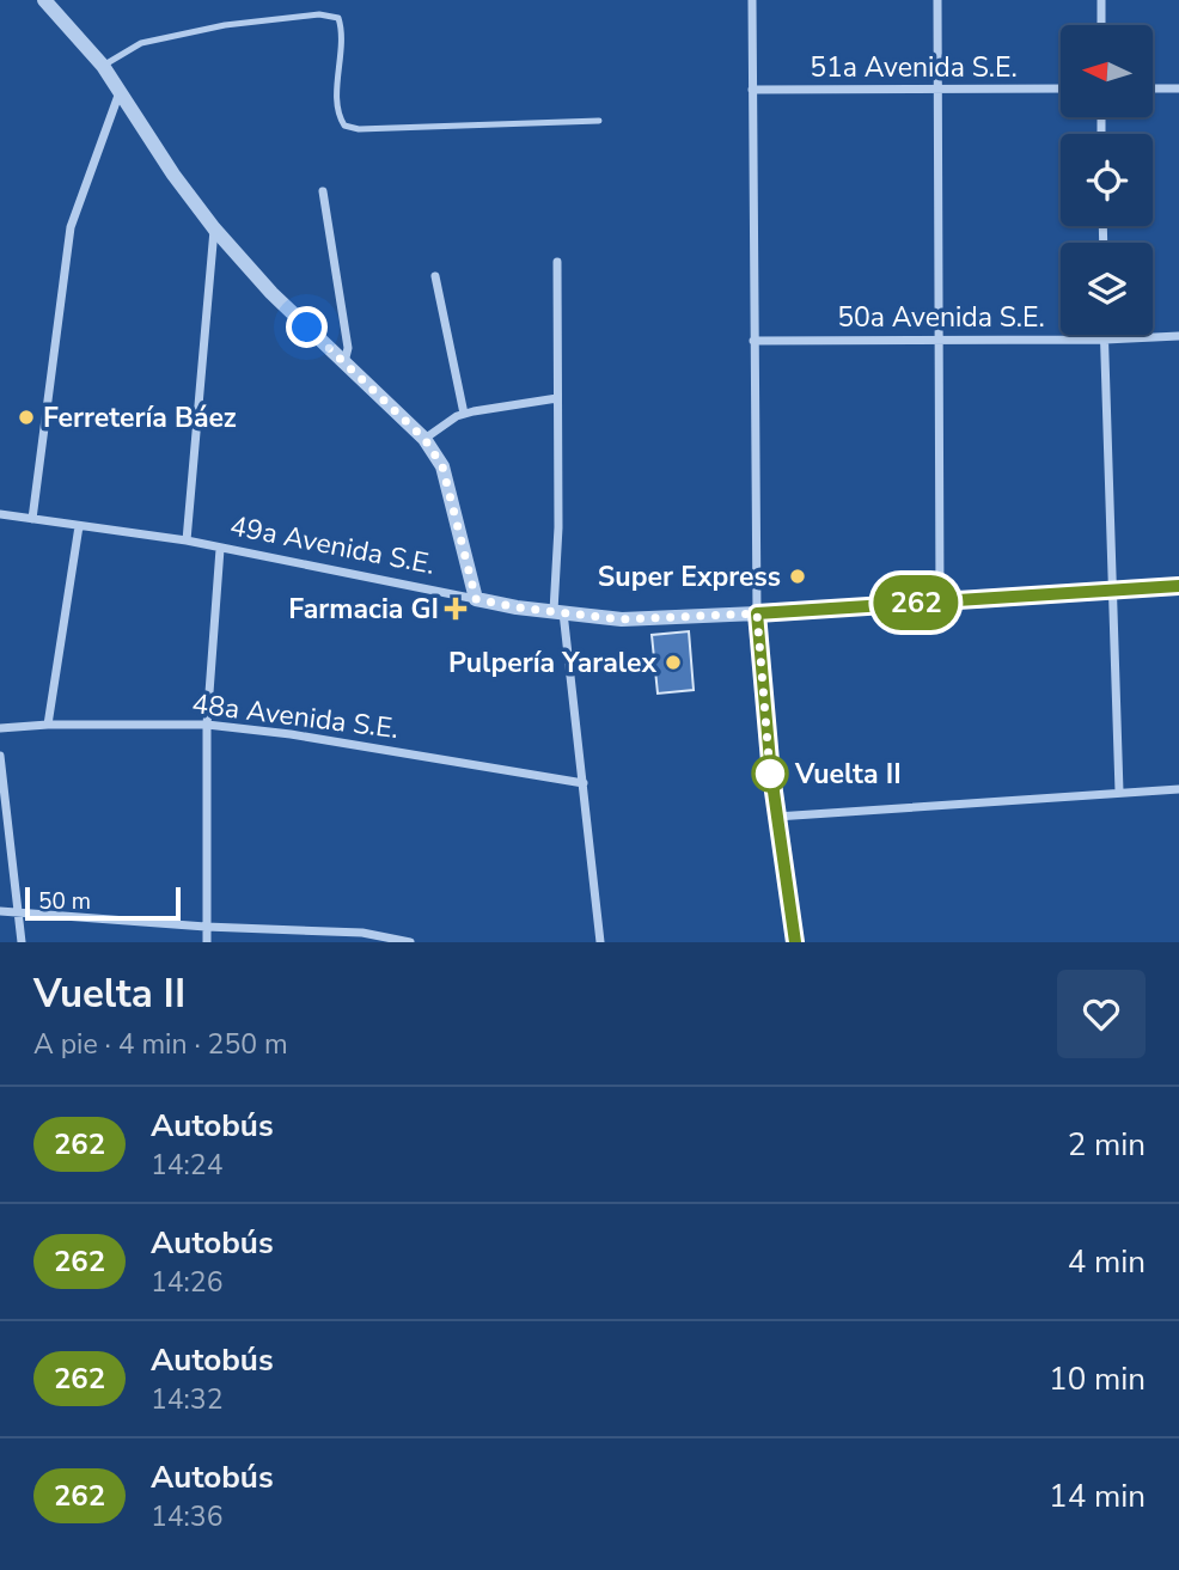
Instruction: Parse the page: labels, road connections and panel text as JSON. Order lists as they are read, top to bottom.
{
  "streets": {
    "street": [
      "51a Avenida S.E.",
      "50a Avenida S.E.",
      "49a Avenida S.E.",
      "48a Avenida S.E."
    ]
  },
  "places": {
    "other": [
      "Ferretería Báez",
      "Super Express",
      "Pulpería Yaralex",
      "Vuelta II"
    ],
    "health": ["Farmacia GI"]
  },
  "lines": ["bus line 262"],
  "scale_bar": "50 m",
  "north": "left",
  "page": {
    "on_map": "262",
    "scale": "50 m",
    "heading": ["Vuelta II", "A pie · 4 min · 250 m"],
    "list": [
      {
        "mark": "262",
        "name": "Autobús",
        "note": "14:24",
        "value": "2 min"
      },
      {
        "mark": "262",
        "name": "Autobús",
        "note": "14:26",
        "value": "4 min"
      },
      {
        "mark": "262",
        "name": "Autobús",
        "note": "14:32",
        "value": "10 min"
      },
      {
        "mark": "262",
        "name": "Autobús",
        "note": "14:36",
        "value": "14 min"
      }
    ]
  }
}
